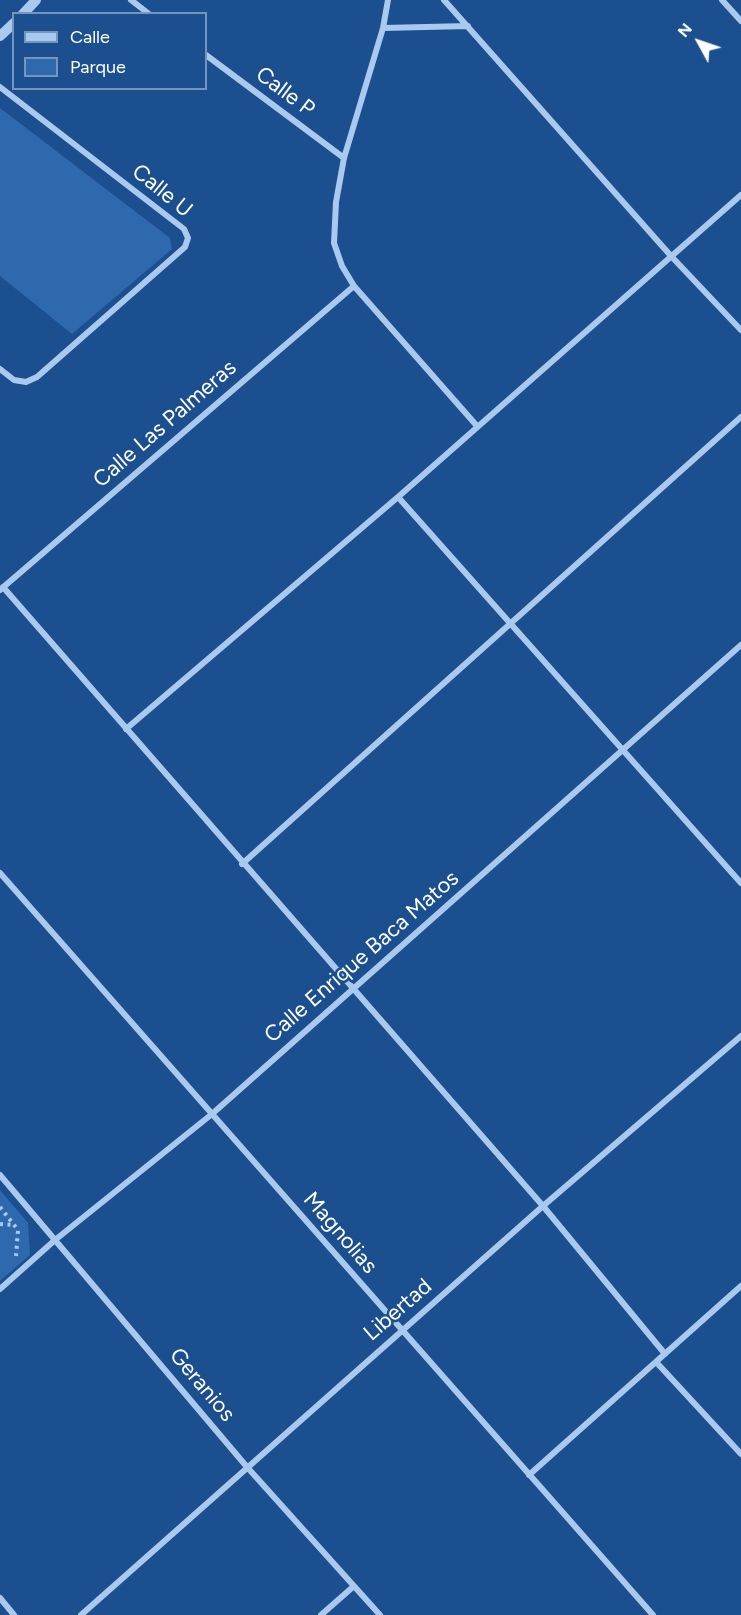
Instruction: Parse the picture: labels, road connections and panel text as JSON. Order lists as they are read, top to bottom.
{
  "streets": {
    "street": [
      "Calle P",
      "Calle U",
      "Calle Las Palmeras",
      "Calle Enrique Baca Matos",
      "Magnolias",
      "Libertad",
      "Geranios"
    ]
  },
  "crossings": [
    ["Calle Enrique Baca Matos", "Magnolias"],
    ["Calle Enrique Baca Matos", "Geranios"],
    ["Magnolias", "Libertad"],
    ["Libertad", "Geranios"]
  ],
  "legend": ["Calle", "Parque"],
  "north": "top left"
}
